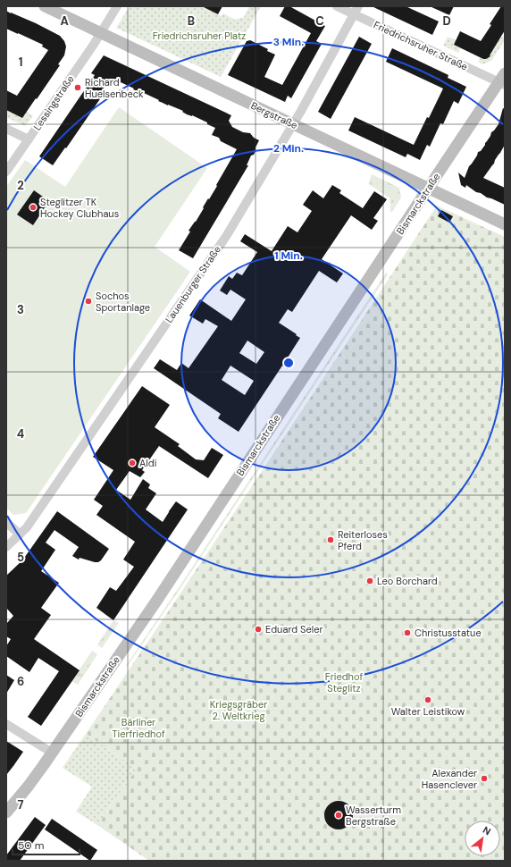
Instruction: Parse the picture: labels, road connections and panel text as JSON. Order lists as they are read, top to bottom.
{
  "streets": {
    "street": [
      "Friedrichsruher Straße",
      "Lessingstraße",
      "Bergstraße",
      "Bismarckstraße",
      "Lauenburger Straße"
    ]
  },
  "crossings": [
    ["Friedrichsruher Straße", "Bismarckstraße"],
    ["Friedrichsruher Straße", "Lauenburger Straße"],
    ["Lessingstraße", "Bergstraße"],
    ["Bergstraße", "Bismarckstraße"],
    ["Bergstraße", "Lauenburger Straße"]
  ],
  "parks": [
    "Friedrichsruher Platz",
    "Friedhof Steglitz",
    "Kriegsgräber 2. Weltkrieg",
    "Bärliner Tierfriedhof"
  ],
  "places": [
    "Richard Huelsenbeck",
    "Steglitzer TK Hockey Clubhaus",
    "Sochos Sportanlage",
    "Aldi",
    "Reiterloses Pferd",
    "Leo Borchard",
    "Eduard Seler",
    "Christusstatue",
    "Walter Leistikow",
    "Alexander Hasenclever",
    "Wasserturm Bergstraße"
  ],
  "scale_bar": "50 m",
  "north": "top right",
  "grid": {
    "columns": [
      "A",
      "B",
      "C",
      "D"
    ],
    "rows": [
      "1",
      "2",
      "3",
      "4",
      "5",
      "6",
      "7"
    ]
  },
  "rings": ["3 Min.", "2 Min.", "1 Min."]
}
